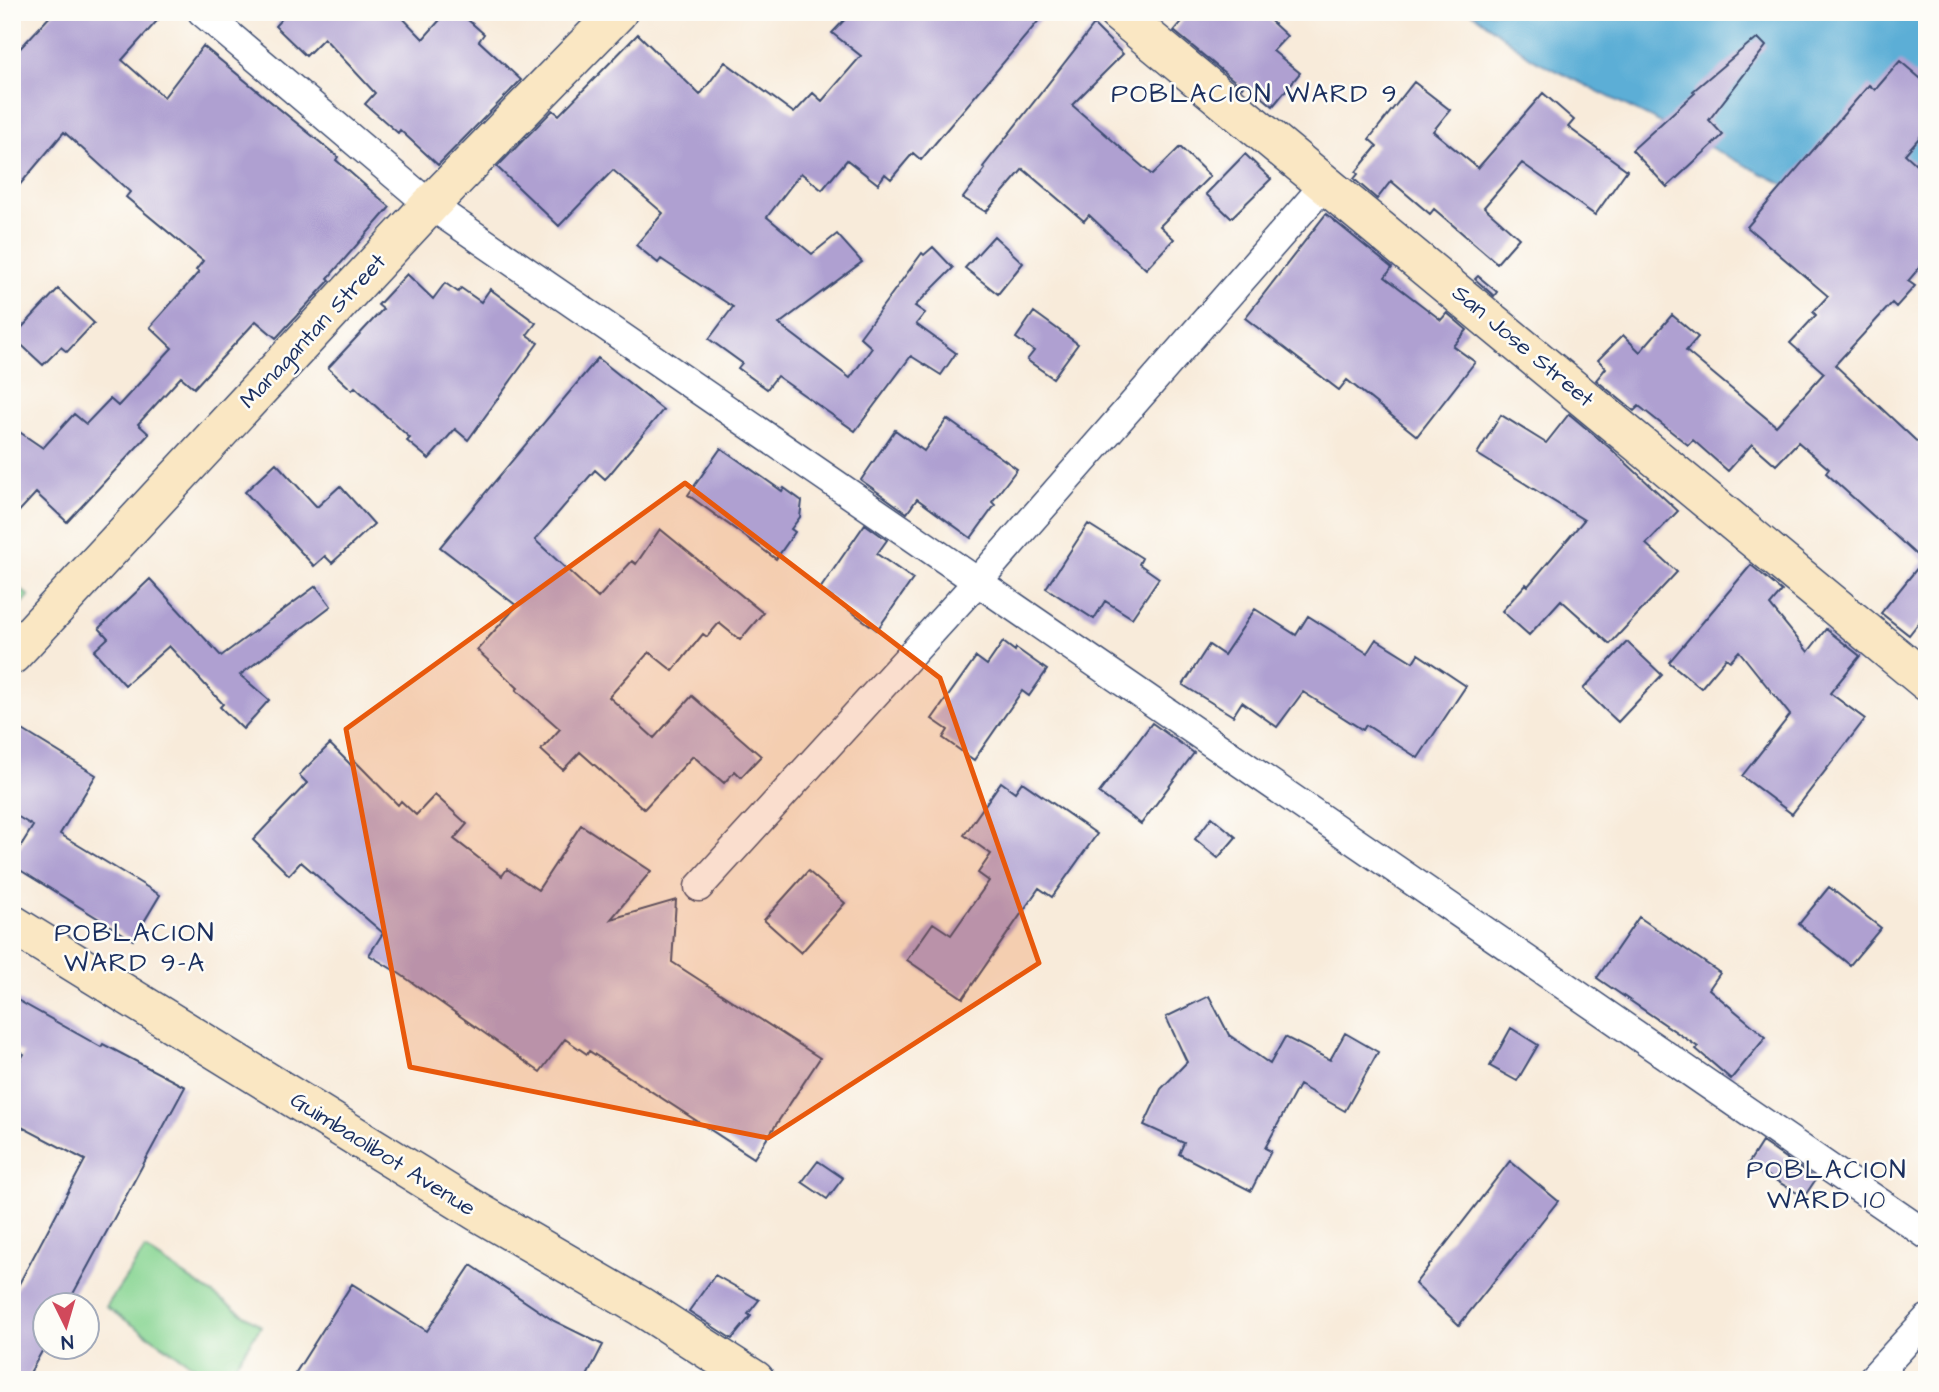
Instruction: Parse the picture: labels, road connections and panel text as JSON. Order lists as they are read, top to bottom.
{
  "streets": {
    "street": ["Managantan Street", "San Jose Street", "Guimbaolibot Avenue"]
  },
  "districts": ["POBLACION WARD 9", "POBLACION WARD 9-A", "POBLACION WARD 10"],
  "north": "bottom"
}
